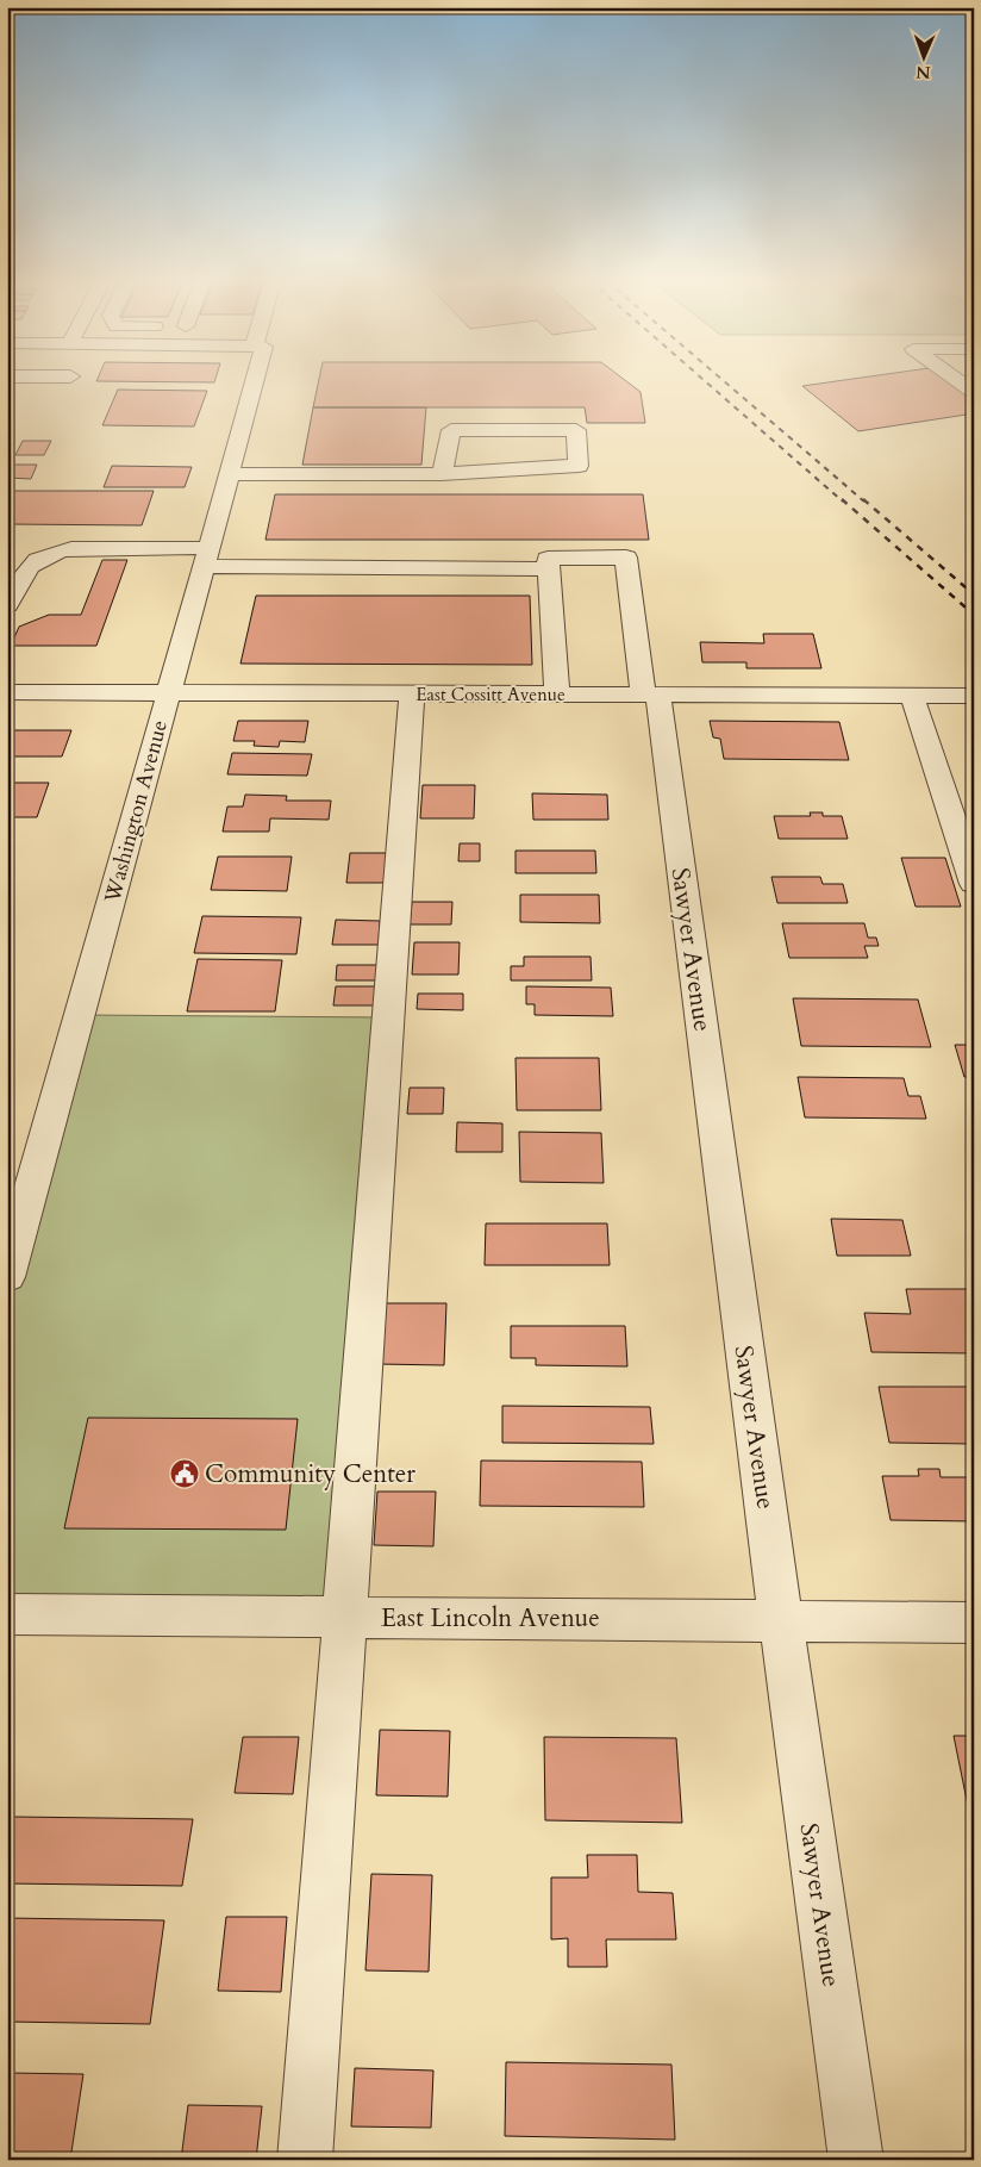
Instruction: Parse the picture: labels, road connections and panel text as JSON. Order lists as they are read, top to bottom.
{
  "streets": {
    "street": [
      "East Cossitt Avenue",
      "Washington Avenue",
      "Sawyer Avenue",
      "East Lincoln Avenue"
    ]
  },
  "crossings": [
    ["East Cossitt Avenue", "Washington Avenue"],
    ["East Cossitt Avenue", "Sawyer Avenue"],
    ["Sawyer Avenue", "East Lincoln Avenue"]
  ],
  "places": {
    "public building": ["Community Center"]
  },
  "north": "bottom"
}
